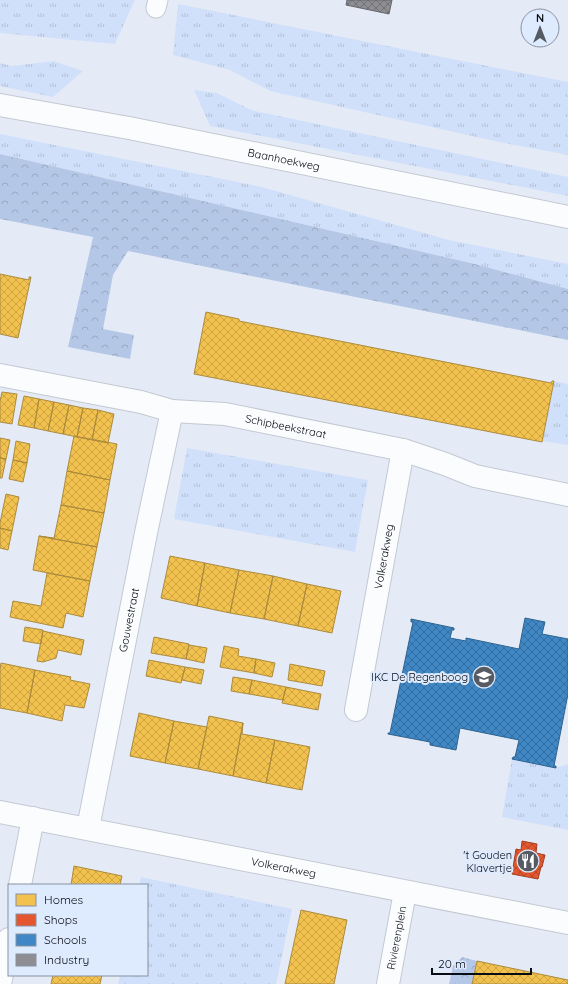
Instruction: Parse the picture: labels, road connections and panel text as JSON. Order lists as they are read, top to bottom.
{
  "streets": {
    "street": [
      "Baanhoekweg",
      "Schipbeekstraat",
      "Volkerakweg",
      "Gouwestraat",
      "Rivierenplein"
    ]
  },
  "crossings": [
    ["Schipbeekstraat", "Volkerakweg"],
    ["Schipbeekstraat", "Gouwestraat"],
    ["Volkerakweg", "Gouwestraat"],
    ["Volkerakweg", "Rivierenplein"]
  ],
  "places": {
    "school or university": ["IKC De Regenboog"],
    "restaurant": ["'t Gouden Klavertje"]
  },
  "legend": [
    "Homes",
    "Shops",
    "Schools",
    "Industry"
  ],
  "scale_bar": "20 m",
  "north": "top"
}
